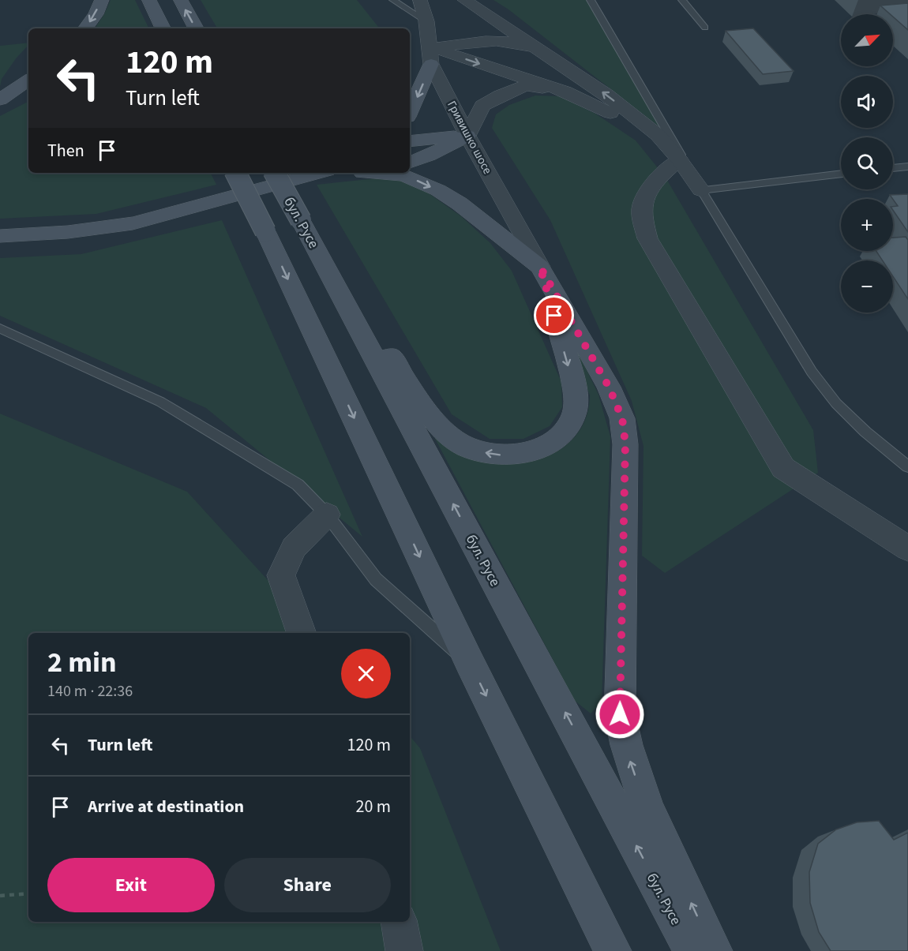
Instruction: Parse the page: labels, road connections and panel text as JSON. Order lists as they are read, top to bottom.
{
  "streets": {
    "main road": ["бул. Русе"],
    "street": ["Гривишко шосе"]
  },
  "north": "top right",
  "page": {
    "map_buttons": ["+", "−"],
    "turn": ["120 m", "Turn left"],
    "then": "Then",
    "heading": ["2 min", "140 m · 22:36"],
    "list": [
      {
        "name": "Turn left",
        "value": "120 m"
      },
      {
        "name": "Arrive at destination",
        "value": "20 m"
      }
    ],
    "buttons": ["Exit", "Share"]
  }
}
